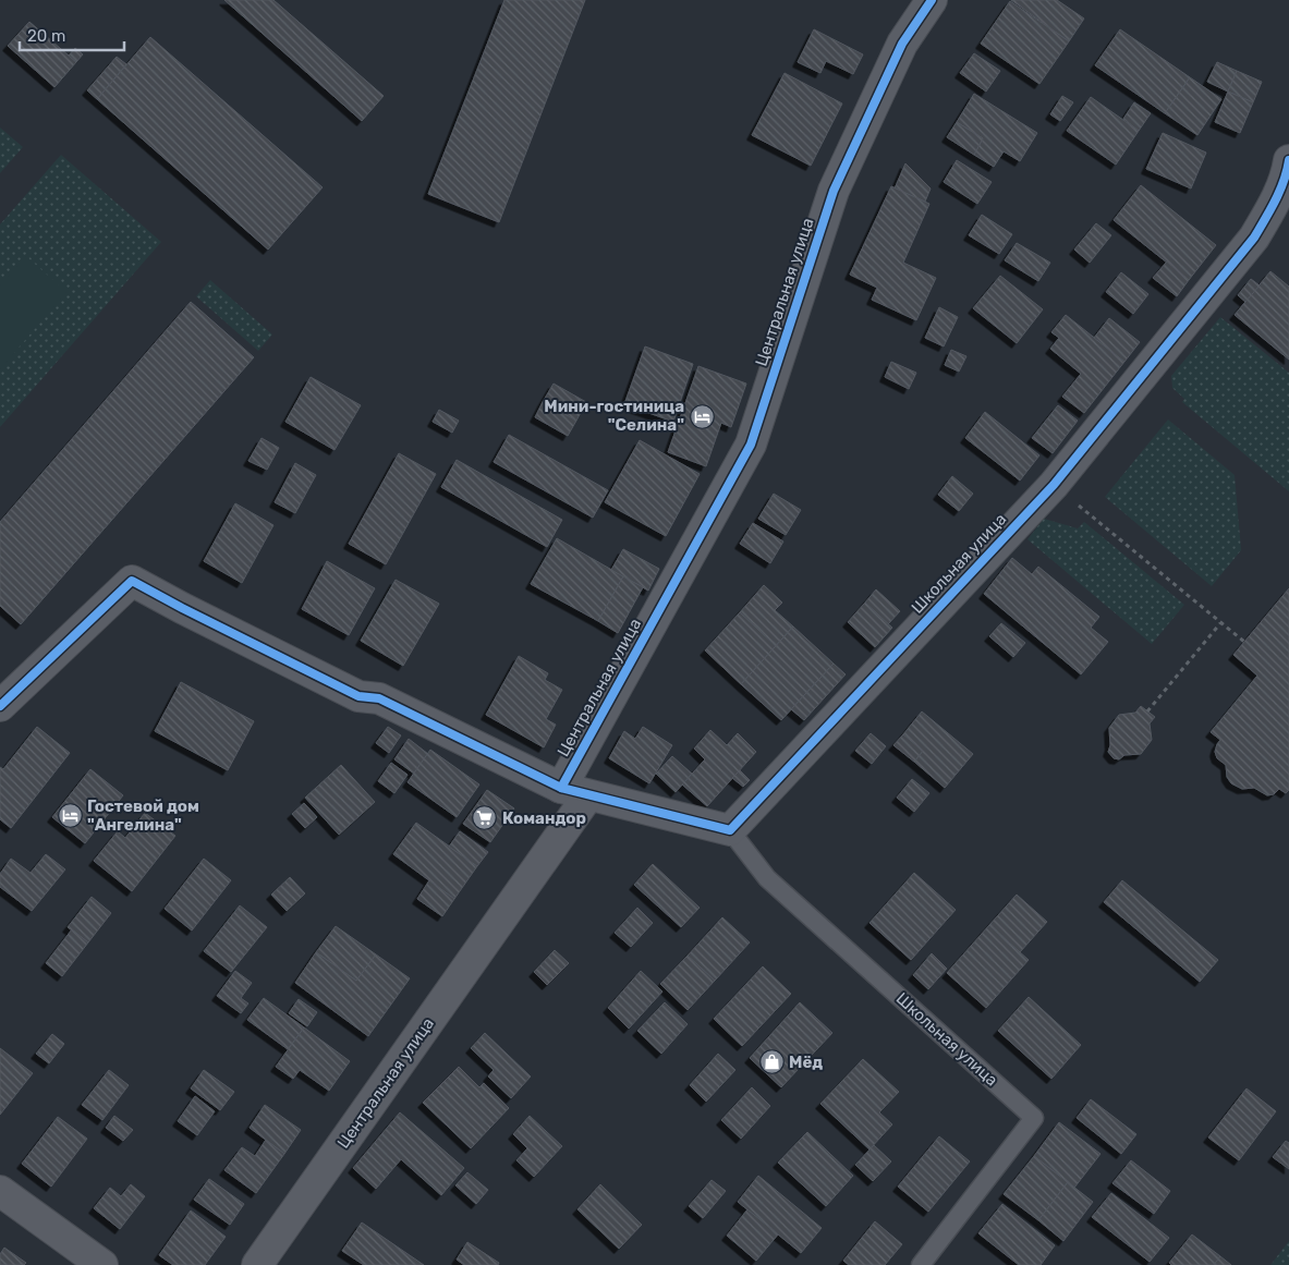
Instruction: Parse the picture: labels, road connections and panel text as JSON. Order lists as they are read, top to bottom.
{
  "streets": {
    "street": ["Центральная улица", "Школьная улица"]
  },
  "places": {
    "hotel": ["Мини-гостиница \"Селина\"", "Гостевой дом \"Ангелина\""],
    "supermarket": ["Командор"],
    "shop": ["Мёд"]
  },
  "scale_bar": "20 m"
}
